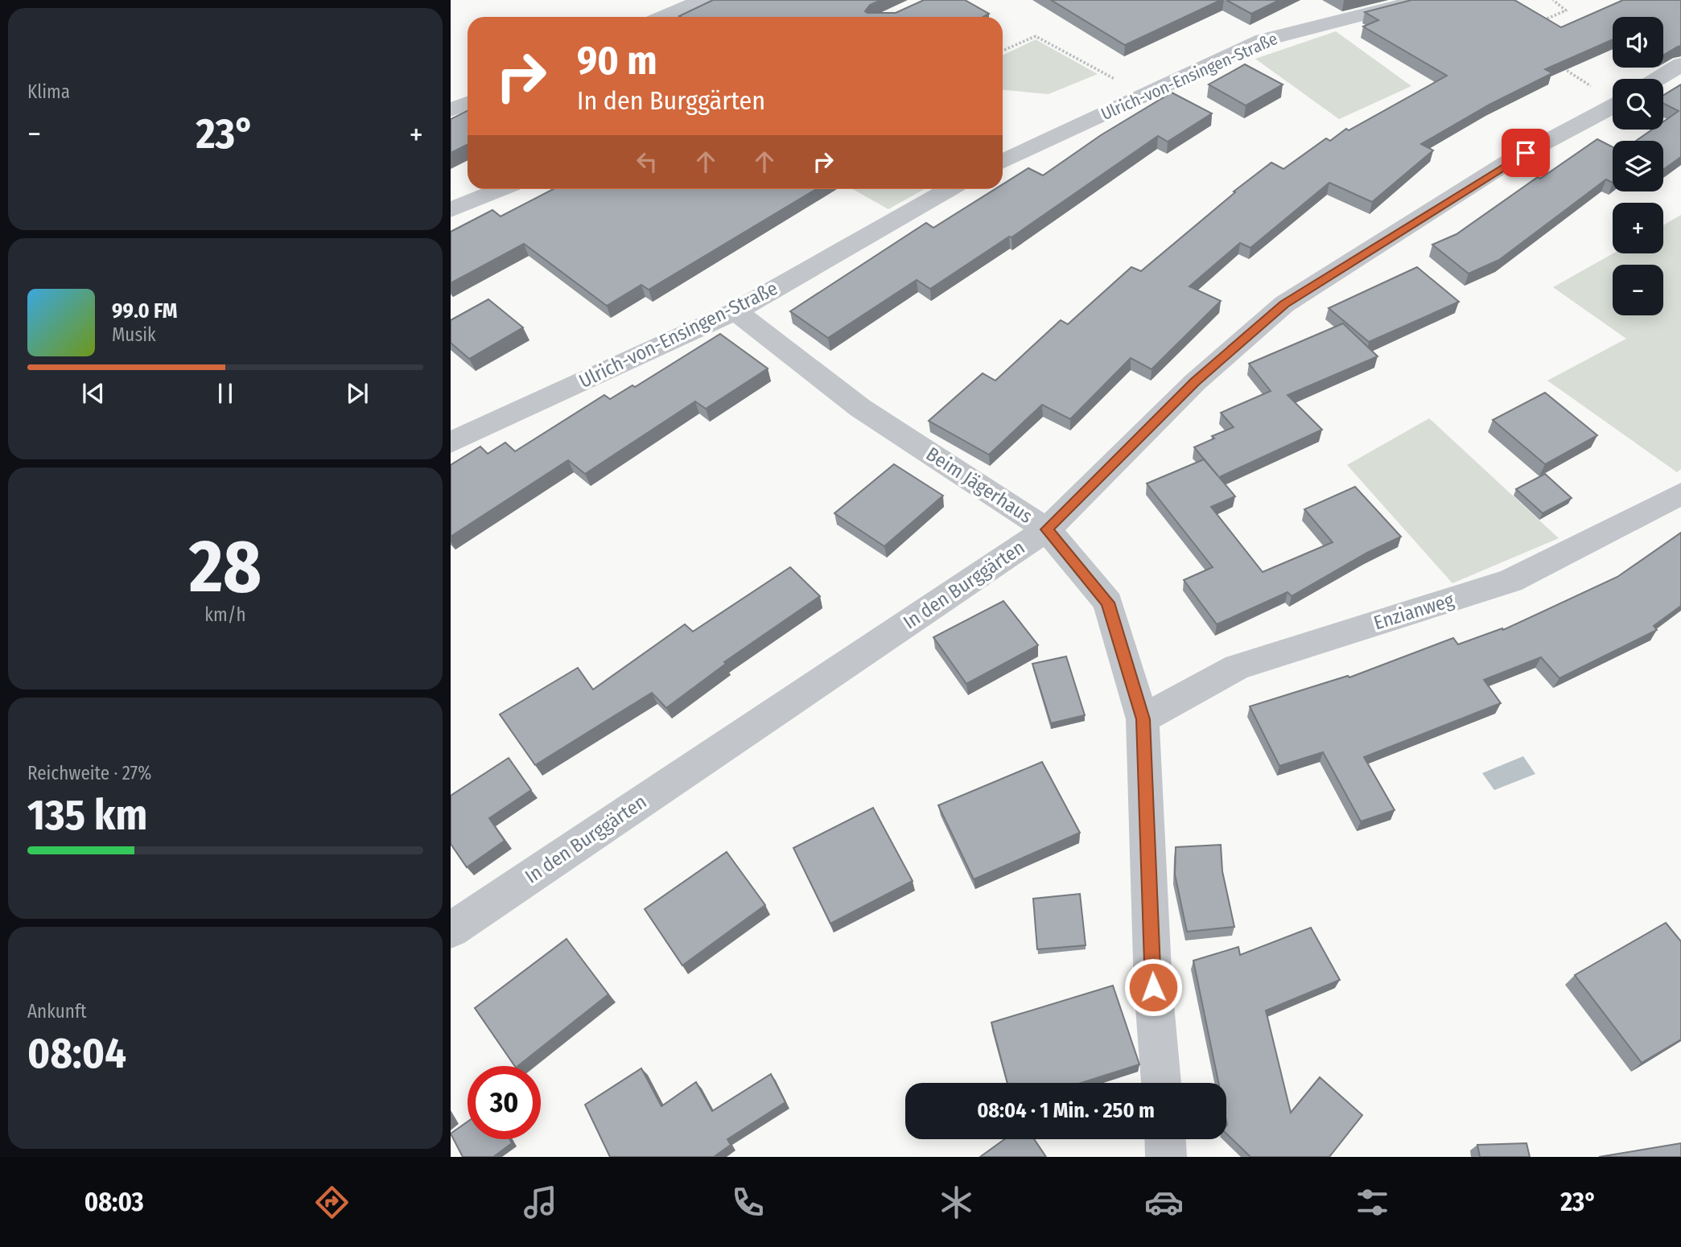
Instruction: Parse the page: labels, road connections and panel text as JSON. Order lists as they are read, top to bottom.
{
  "streets": {
    "street": [
      "Ulrich-von-Ensingen-Straße",
      "Beim Jägerhaus",
      "In den Burggärten",
      "Enzianweg"
    ]
  },
  "crossings": [
    ["Ulrich-von-Ensingen-Straße", "Beim Jägerhaus"],
    ["Beim Jägerhaus", "In den Burggärten"],
    ["Beim Jägerhaus", "Enzianweg"]
  ],
  "page": {
    "tile": [
      "Klima",
      ["28", "km/h"],
      ["Reichweite · 27%", "135 km"],
      ["Ankunft", "08:04"]
    ],
    "map_buttons": ["+", "−"],
    "turn": ["90 m", "In den Burggärten"],
    "heat": ["−", "23°", "+"],
    "song": ["99.0 FM", "Musik"],
    "limit": "30",
    "trip": "08:04 · 1 Min. · 250 m",
    "tabs": ["08:03", "23°"]
  }
}
